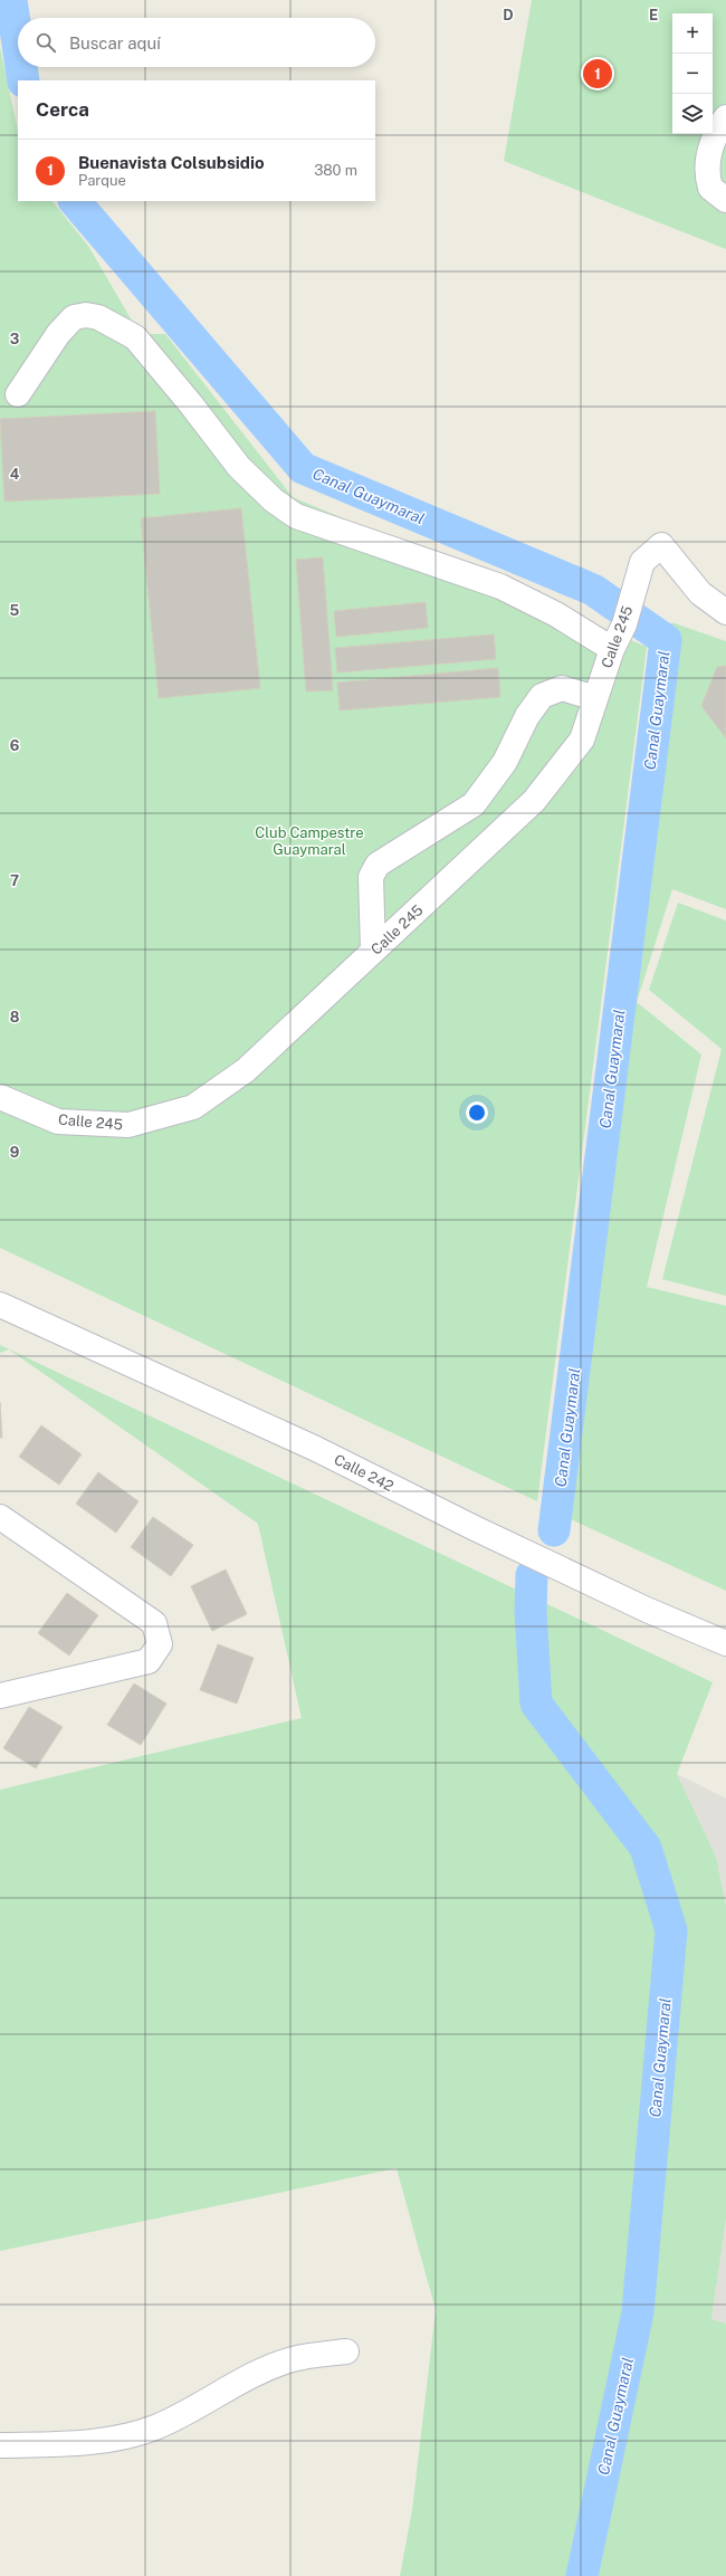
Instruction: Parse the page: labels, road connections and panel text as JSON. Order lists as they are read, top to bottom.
{
  "streets": {
    "street": ["Calle 245", "Calle 242"]
  },
  "water": ["Canal Guaymaral"],
  "parks": ["Club Campestre Guaymaral"],
  "page": {
    "map_buttons": ["+", "−"],
    "search": "Buscar aquí",
    "pins": "1",
    "heading": "Cerca",
    "list": [
      {
        "mark": "1",
        "name": "Buenavista Colsubsidio",
        "note": "Parque",
        "value": "380 m"
      }
    ]
  },
  "grid": {
    "columns": ["D", "E"],
    "rows": [
      "3",
      "4",
      "5",
      "6",
      "7",
      "8",
      "9"
    ]
  }
}
